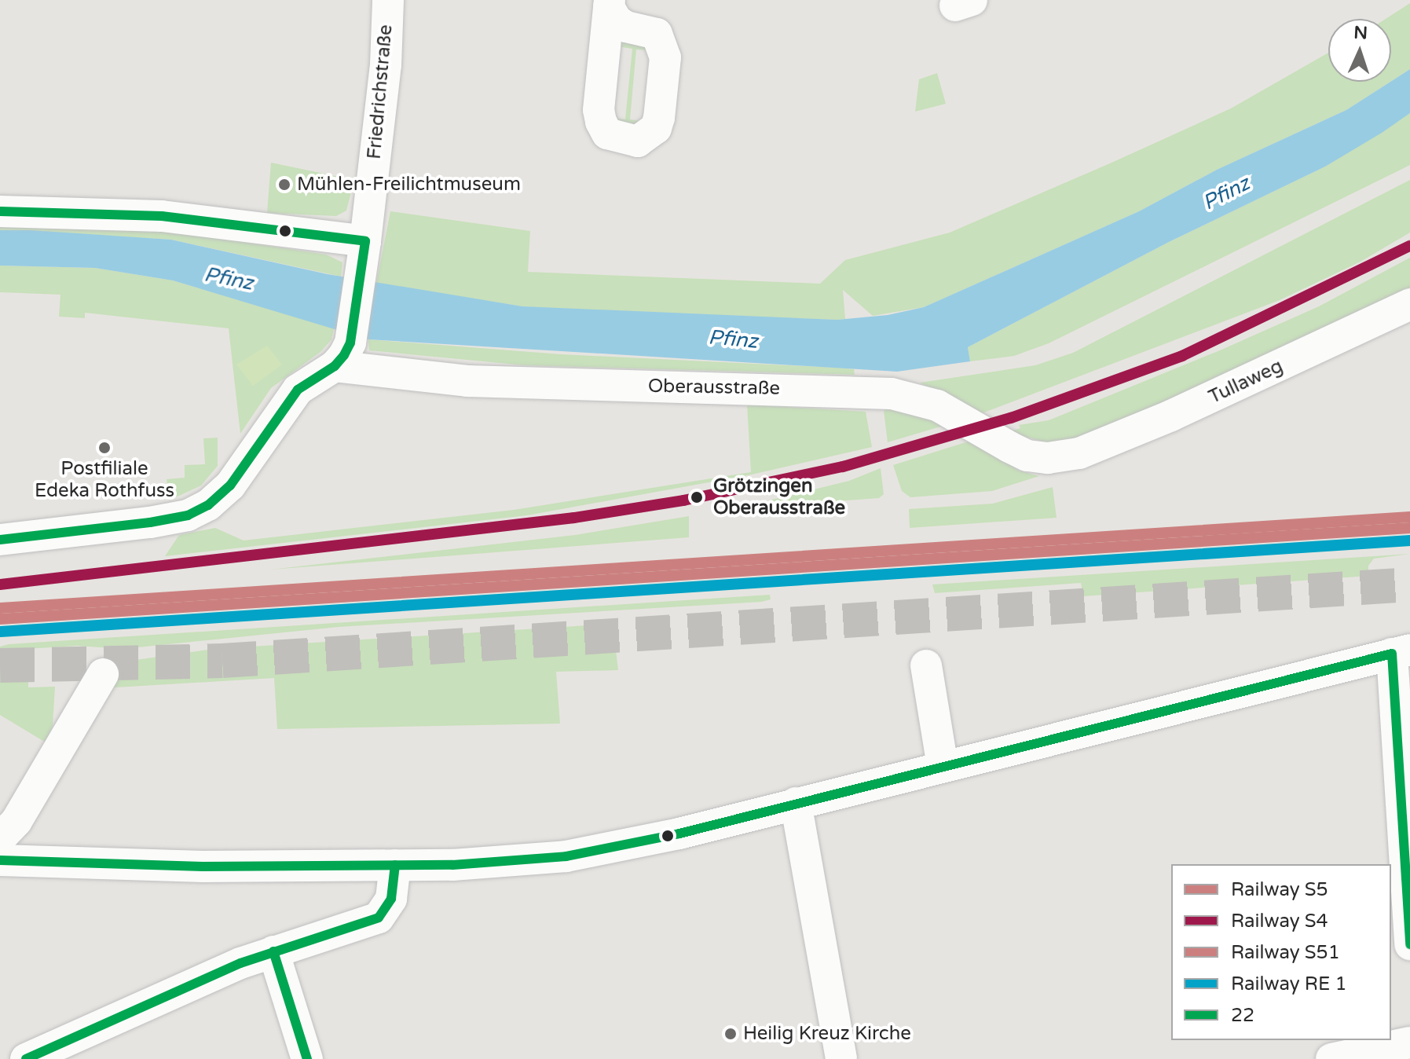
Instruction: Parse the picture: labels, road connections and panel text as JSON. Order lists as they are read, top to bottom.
{
  "streets": {
    "street": ["Friedrichstraße", "Tullaweg", "Oberausstraße"]
  },
  "crossings": [
    ["Friedrichstraße", "Oberausstraße"],
    ["Tullaweg", "Oberausstraße"]
  ],
  "water": ["Pfinz"],
  "places": [
    "Mühlen-Freilichtmuseum",
    "Postfiliale Edeka Rothfuss",
    "Grötzingen Oberausstraße",
    "Heilig Kreuz Kirche"
  ],
  "lines": [
    "transit line 22",
    "rail line S4",
    "rail line S51",
    "rail line S5"
  ],
  "legend": [
    "Railway S5",
    "Railway S4",
    "Railway S51",
    "Railway RE 1",
    "22"
  ],
  "north": "top"
}
